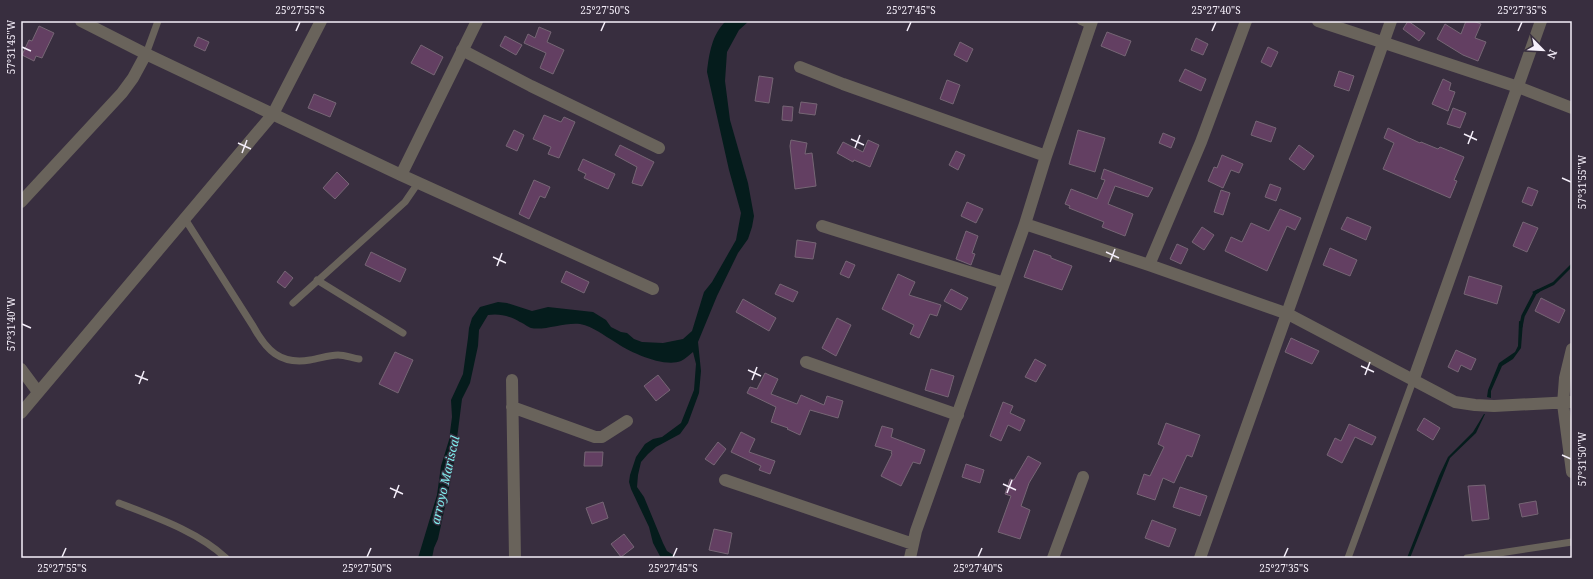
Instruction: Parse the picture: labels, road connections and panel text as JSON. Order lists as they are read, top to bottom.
{
  "water": ["arroyo Mariscal"],
  "north": "bottom right",
  "coordinates": [
    "25°27'55\"S",
    "25°27'50\"S",
    "25°27'45\"S",
    "25°27'40\"S",
    "25°27'35\"S",
    "57°31'45\"W",
    "57°31'55\"W",
    "57°31'40\"W",
    "57°31'50\"W"
  ]
}
